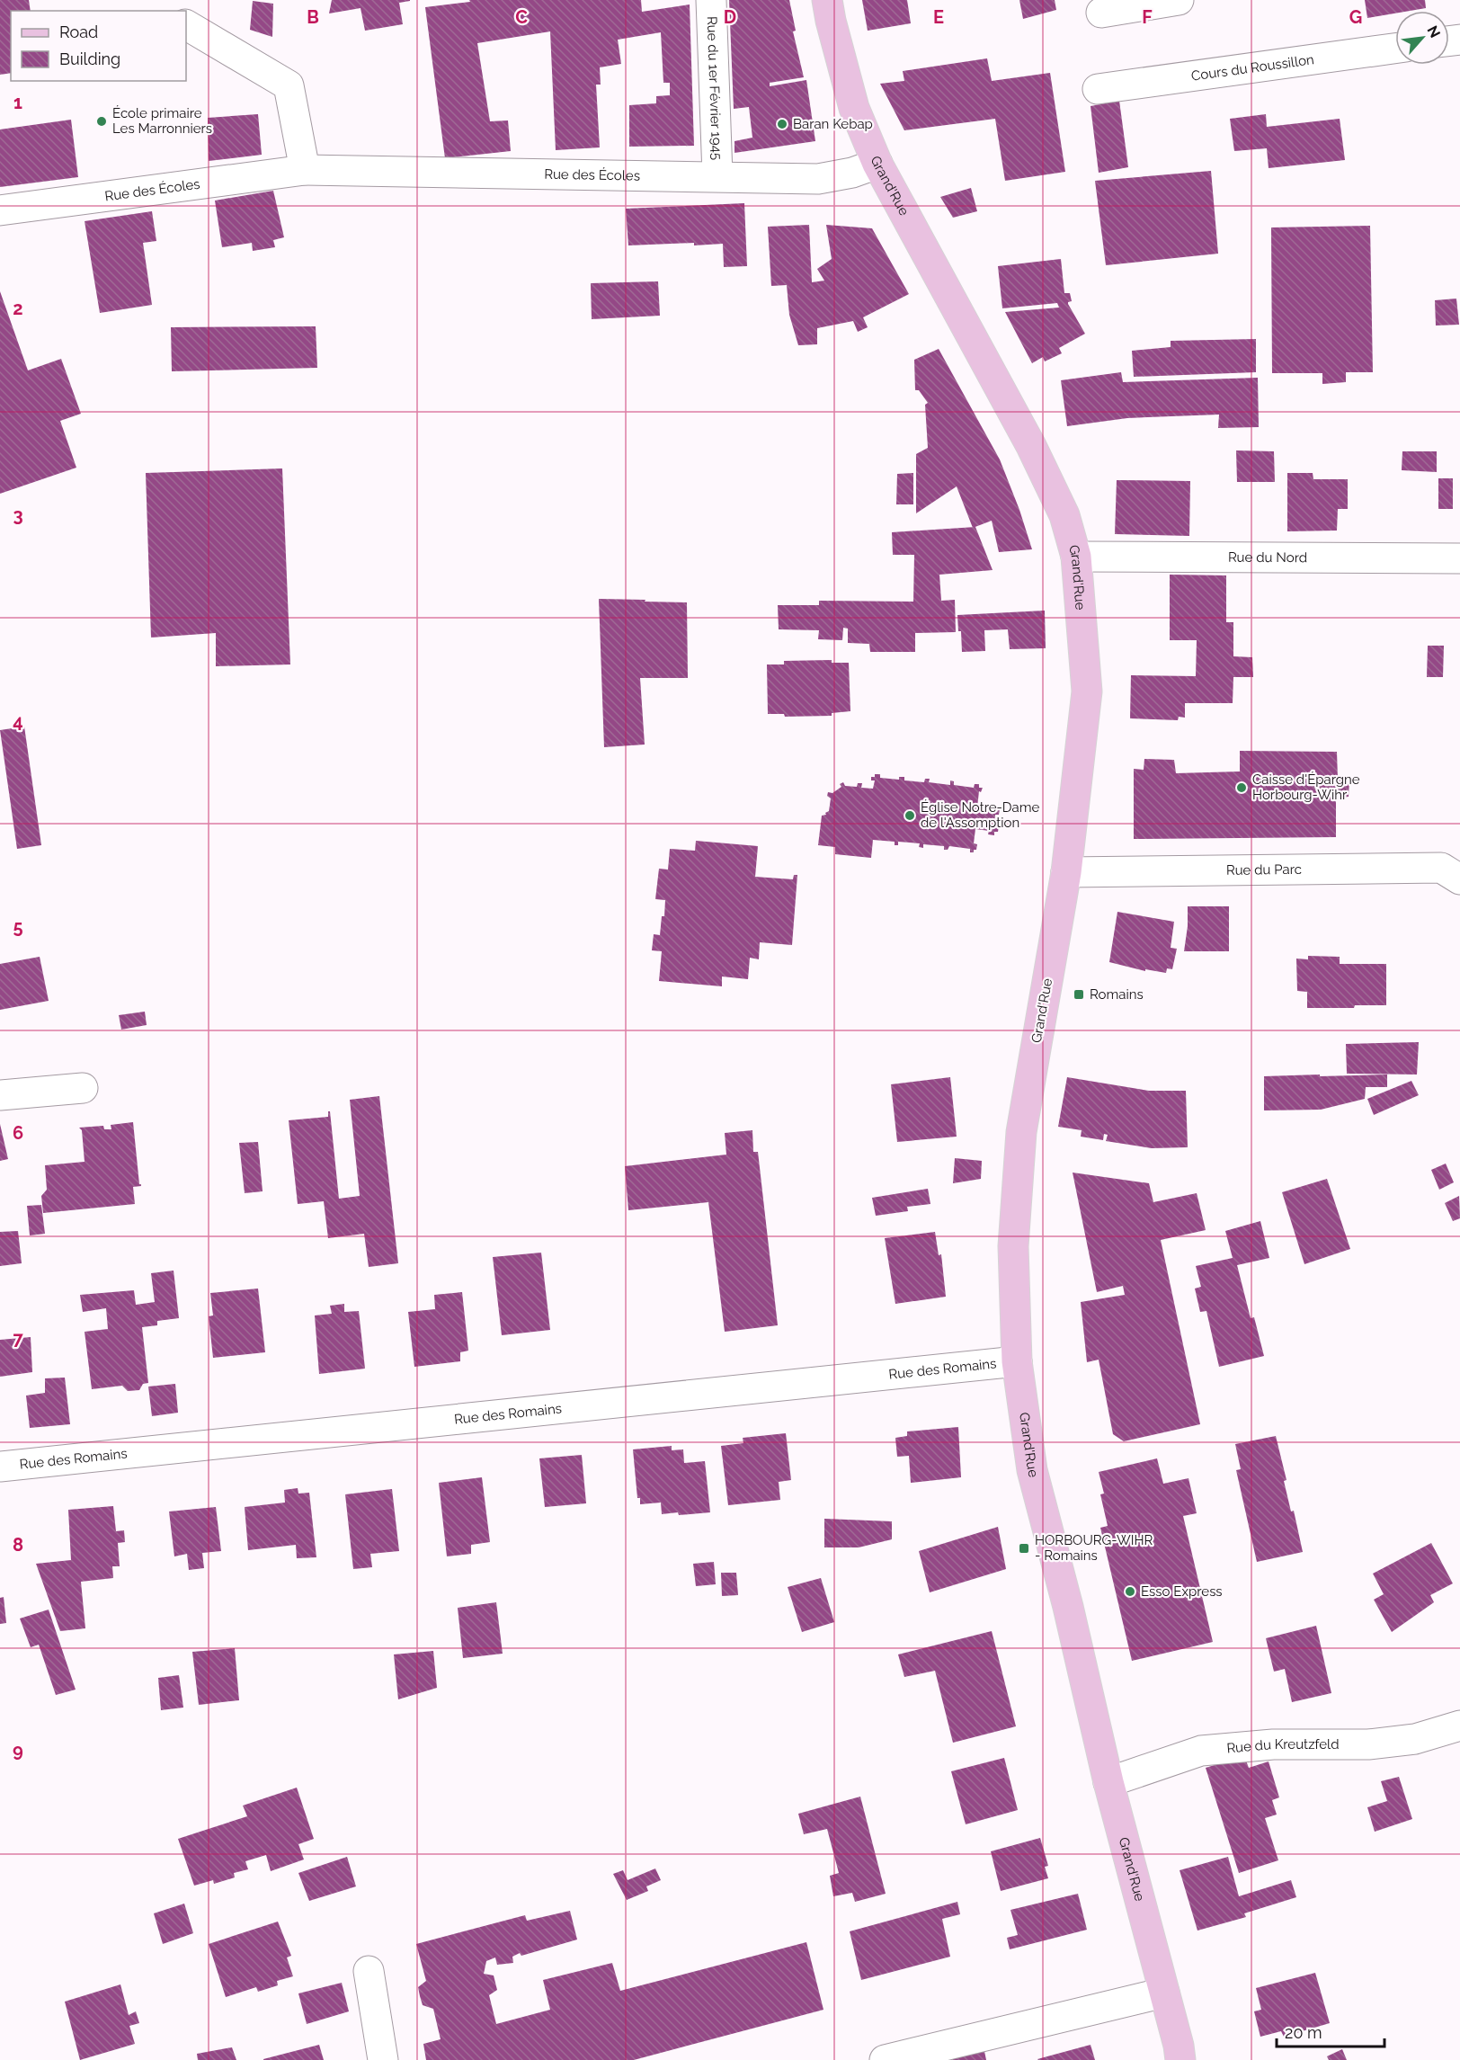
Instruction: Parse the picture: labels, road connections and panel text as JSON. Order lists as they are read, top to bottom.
{
  "streets": {
    "main road": ["Grand'Rue"],
    "street": [
      "Cours du Roussillon",
      "Rue du 1er Février 1945",
      "Rue des Écoles",
      "Rue du Nord",
      "Rue du Parc",
      "Rue des Romains",
      "Rue du Kreutzfeld"
    ]
  },
  "crossings": [
    ["Rue du 1er Février 1945", "Rue des Écoles"],
    ["Rue des Écoles", "Grand'Rue"],
    ["Grand'Rue", "Rue du Nord"],
    ["Grand'Rue", "Rue du Parc"],
    ["Grand'Rue", "Rue des Romains"],
    ["Grand'Rue", "Rue du Kreutzfeld"]
  ],
  "places": {
    "other": [
      "École primaire Les Marronniers",
      "Baran Kebap",
      "Caisse d'Épargne Horbourg-Wihr",
      "Église Notre-Dame de l'Assomption",
      "Esso Express"
    ],
    "transit": ["Romains", "HORBOURG-WIHR - Romains"]
  },
  "legend": ["Road", "Building"],
  "scale_bar": "20 m",
  "north": "top right",
  "grid": {
    "columns": [
      "B",
      "C",
      "D",
      "E",
      "F",
      "G"
    ],
    "rows": [
      "1",
      "2",
      "3",
      "4",
      "5",
      "6",
      "7",
      "8",
      "9"
    ]
  }
}
